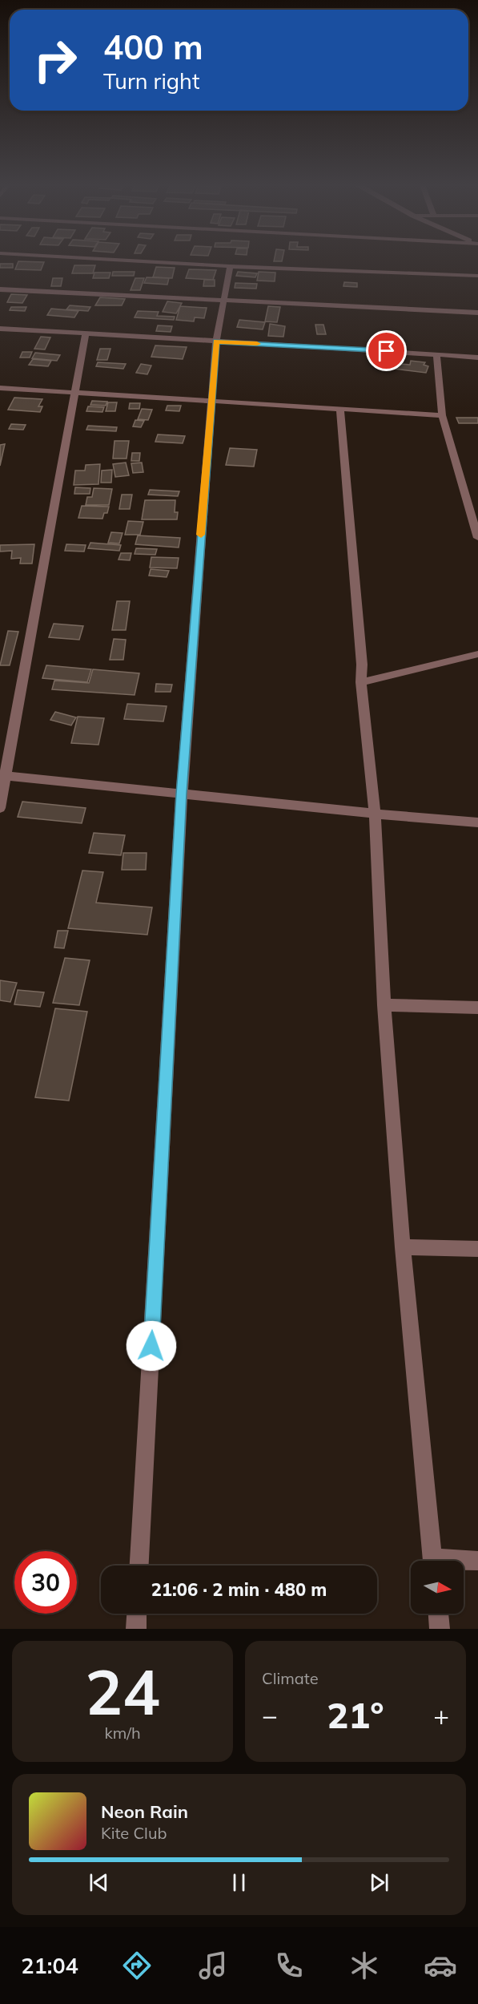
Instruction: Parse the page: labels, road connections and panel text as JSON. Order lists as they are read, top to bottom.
{
  "north": "right",
  "page": {
    "turn": ["400 m", "Turn right"],
    "limit": "30",
    "trip": "21:06 · 2 min · 480 m",
    "tile": [
      ["24", "km/h"],
      "Climate"
    ],
    "heat": ["−", "21°", "+"],
    "song": ["Neon Rain", "Kite Club"],
    "tabs": "21:04"
  }
}
